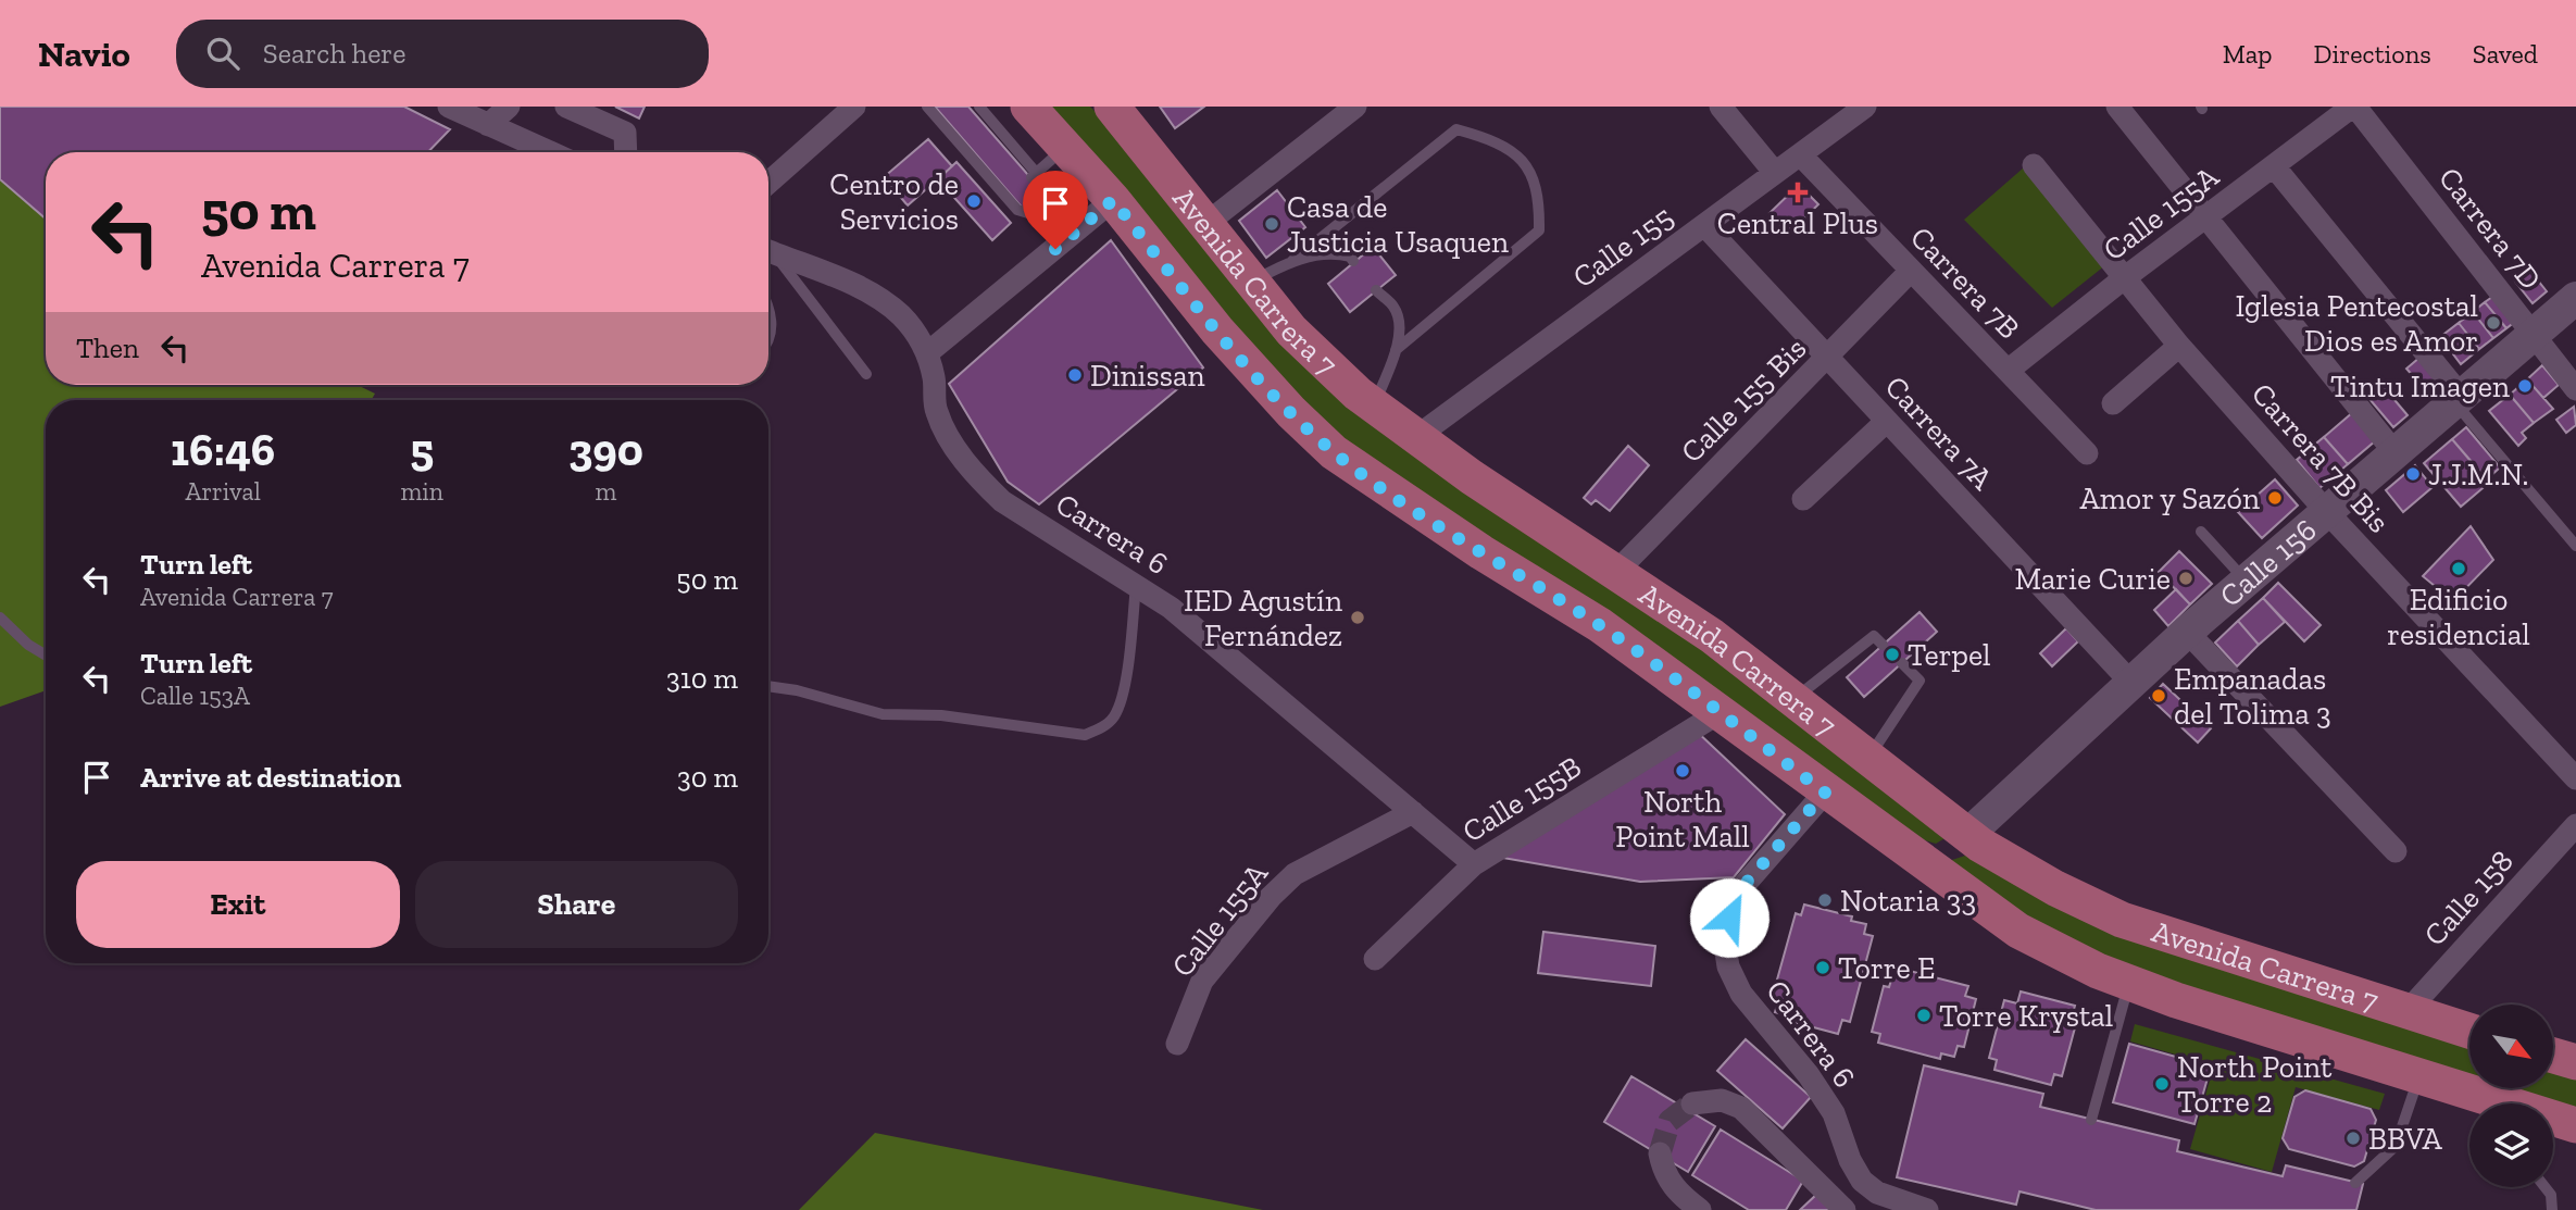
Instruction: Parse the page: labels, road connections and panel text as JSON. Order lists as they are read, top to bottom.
{
  "streets": {
    "main road": ["Avenida Carrera 7"],
    "street": [
      "Calle 155A",
      "Carrera 7D",
      "Calle 155",
      "Carrera 7B",
      "Calle 155 Bis",
      "Carrera 7A",
      "Carrera 7B Bis",
      "Carrera 6",
      "Calle 156",
      "Calle 155B",
      "Calle 158"
    ]
  },
  "crossings": [
    ["Calle 155A", "Carrera 7D"],
    ["Calle 155A", "Carrera 7B"],
    ["Calle 155A", "Carrera 7B Bis"],
    ["Calle 155A", "Carrera 6"],
    ["Carrera 7D", "Calle 156"],
    ["Calle 155", "Avenida Carrera 7"],
    ["Calle 155", "Carrera 7B"],
    ["Calle 155", "Carrera 7A"],
    ["Avenida Carrera 7", "Calle 155 Bis"],
    ["Avenida Carrera 7", "Carrera 6"],
    ["Avenida Carrera 7", "Calle 156"],
    ["Avenida Carrera 7", "Calle 155B"],
    ["Avenida Carrera 7", "Calle 158"],
    ["Carrera 7B", "Calle 155 Bis"],
    ["Calle 155 Bis", "Carrera 7A"],
    ["Carrera 7A", "Calle 156"],
    ["Carrera 7B Bis", "Calle 156"],
    ["Carrera 6", "Calle 155B"]
  ],
  "places": {
    "health": ["Central Plus"],
    "other": [
      "Centro de Servicios",
      "Casa de Justicia Usaquen",
      "Iglesia Pentecostal Dios es Amor",
      "Dinissan",
      "Tintu Imagen",
      "J.J.M.N.",
      "Amor y Sazón",
      "Edificio residencial",
      "Marie Curie",
      "IED Agustín Fernández",
      "Terpel",
      "Empanadas del Tolima 3",
      "North Point Mall",
      "Notaria 33",
      "Torre E",
      "Torre Krystal",
      "North Point Torre 2",
      "BBVA"
    ]
  },
  "north": "bottom right",
  "page": {
    "header": "Navio",
    "search": "Search here",
    "nav": ["Map", "Directions", "Saved"],
    "turn": ["50 m", "Avenida Carrera 7"],
    "then": "Then",
    "eta": [
      "16:46",
      "Arrival",
      "5",
      "min",
      "390",
      "m"
    ],
    "list": [
      {
        "name": "Turn left",
        "note": "Avenida Carrera 7",
        "value": "50 m"
      },
      {
        "name": "Turn left",
        "note": "Calle 153A",
        "value": "310 m"
      },
      {
        "name": "Arrive at destination",
        "value": "30 m"
      }
    ],
    "buttons": ["Exit", "Share"]
  }
}
